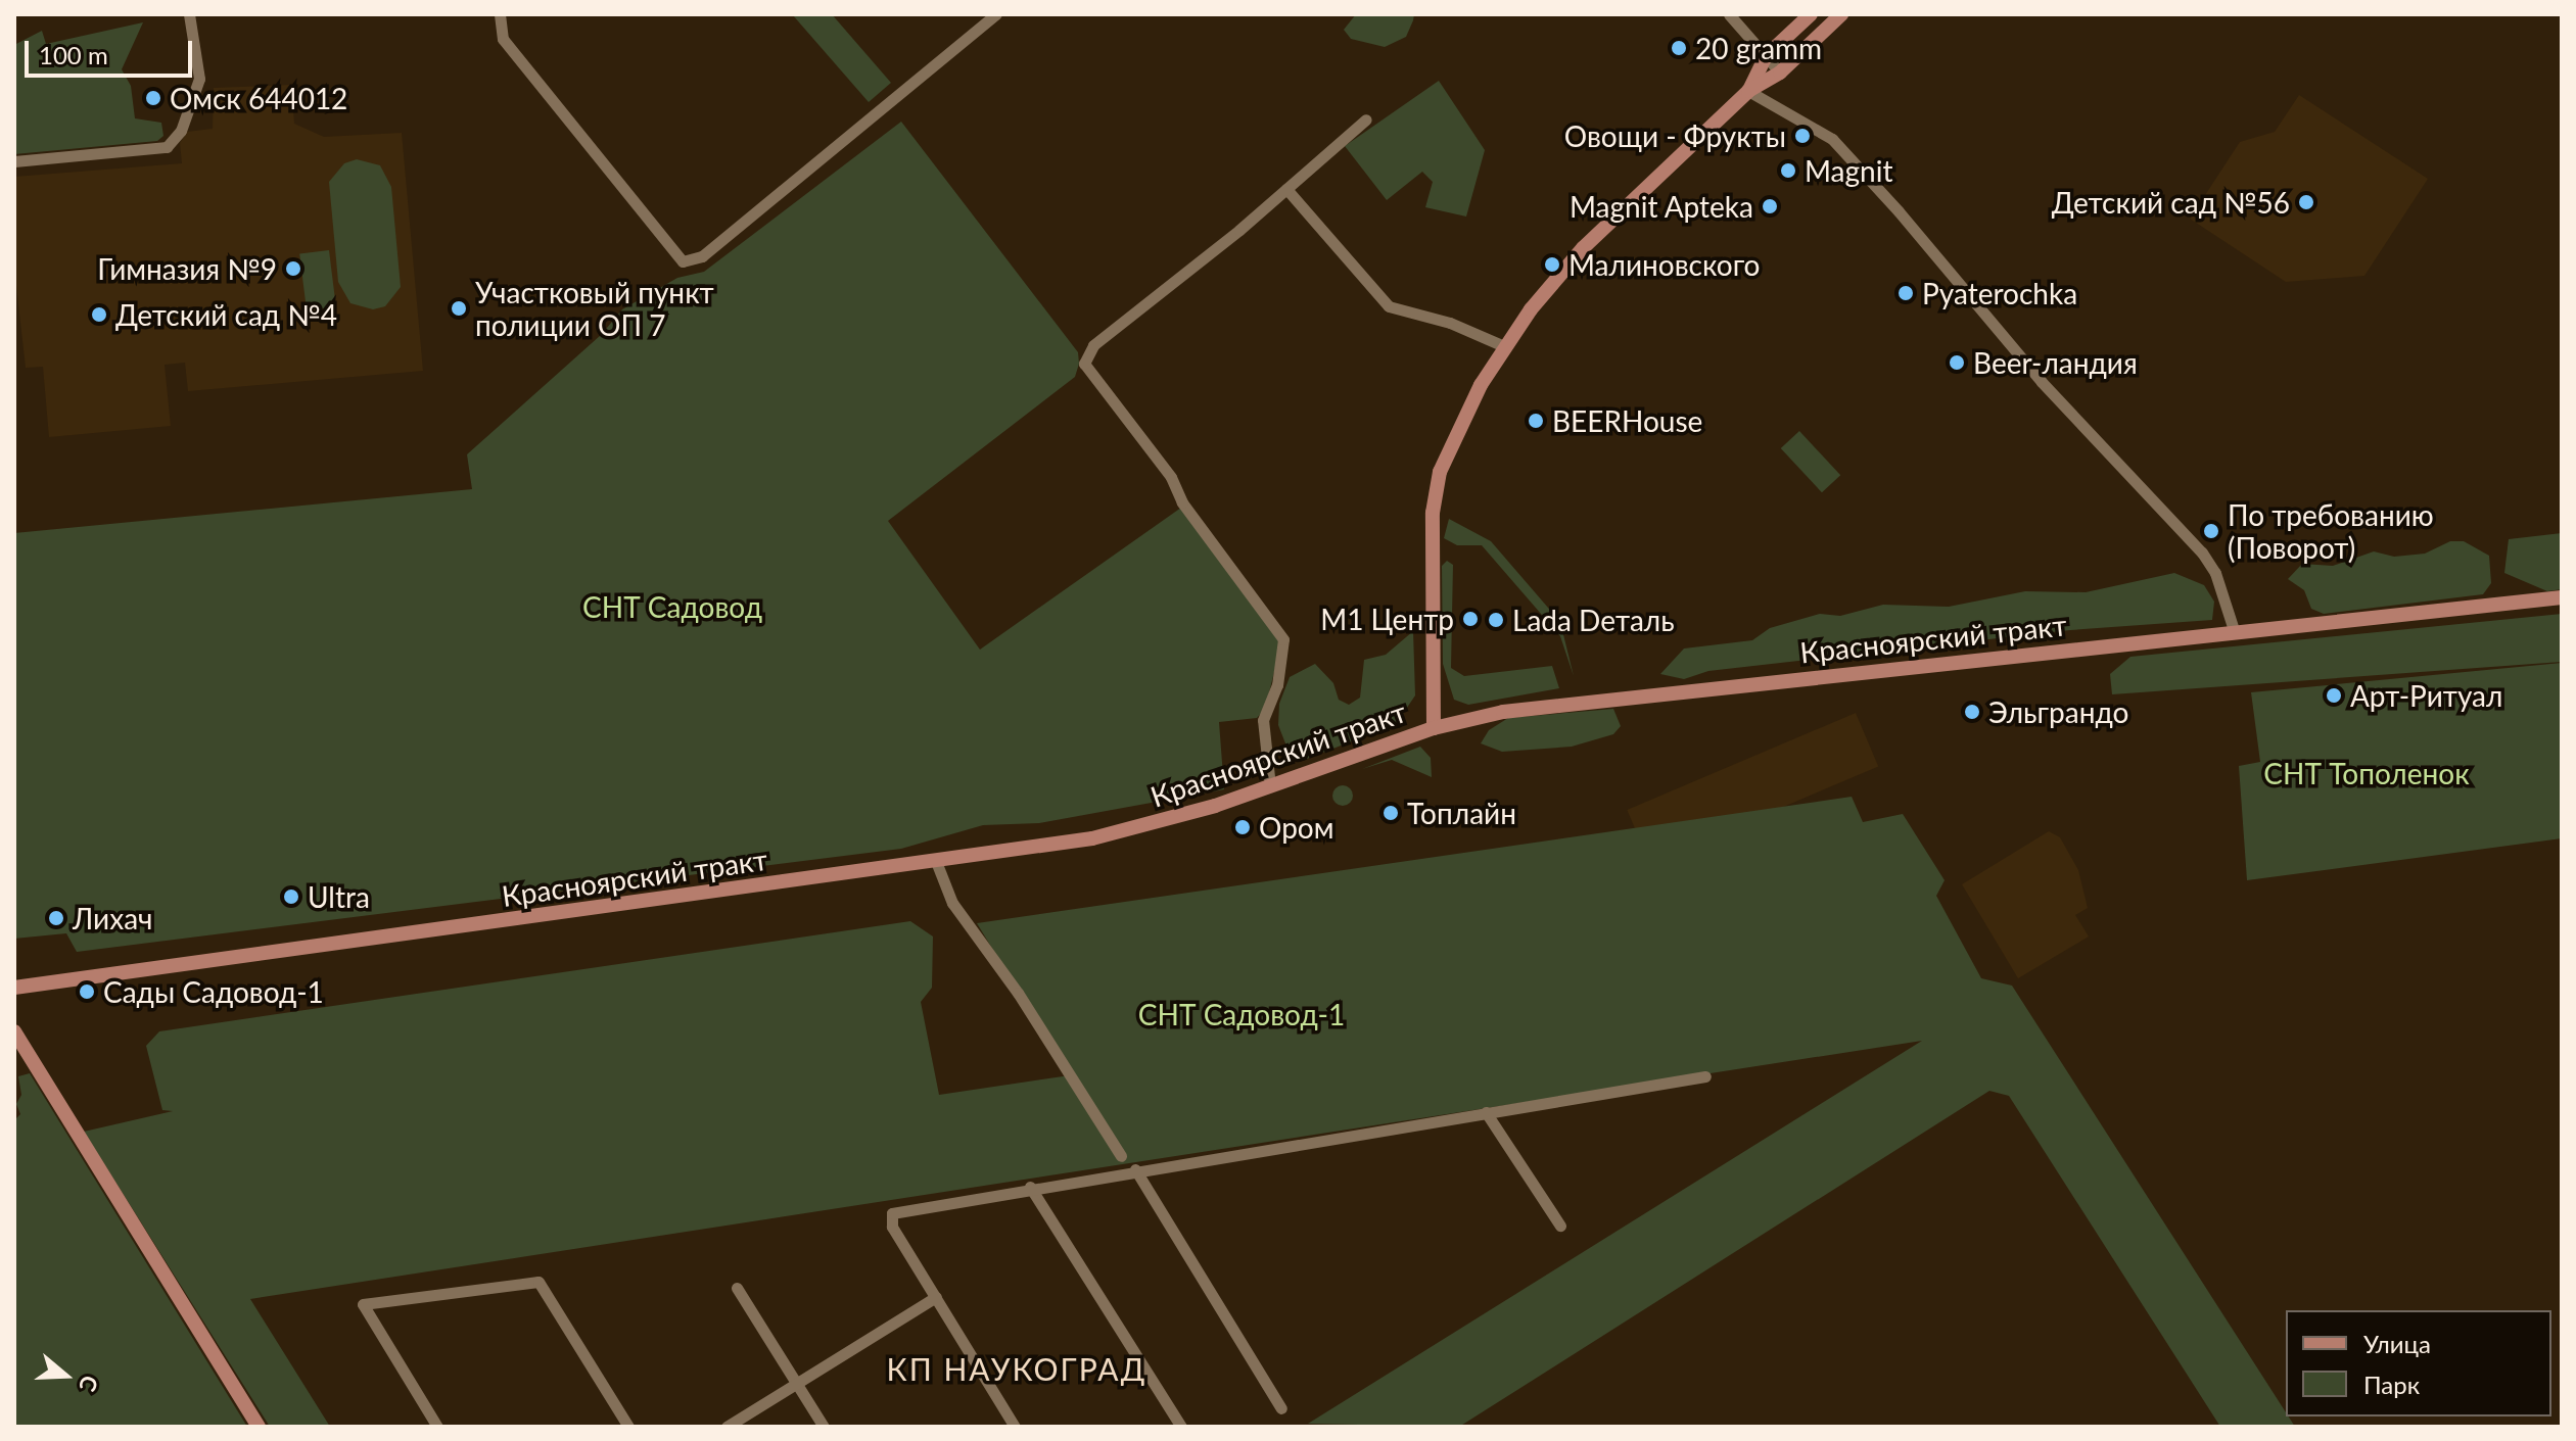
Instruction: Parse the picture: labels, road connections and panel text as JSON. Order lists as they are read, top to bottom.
{
  "streets": {
    "main road": ["Красноярский тракт"]
  },
  "districts": ["КП НАУКОГРАД"],
  "parks": ["СНТ Садовод", "СНТ Тополенок", "СНТ Садовод-1"],
  "places": [
    "20 gramm",
    "Омск 644012",
    "Овощи - Фрукты",
    "Magnit",
    "Детский сад №56",
    "Magnit Apteka",
    "Малиновского",
    "Гимназия №9",
    "Pyaterochka",
    "Участковый пункт полиции ОП 7",
    "Детский сад №4",
    "Beer-ландия",
    "BEERHouse",
    "По требованию (Поворот)",
    "М1 Центр",
    "Lada Dеталь",
    "Арт-Ритуал",
    "Эльграндо",
    "Топлайн",
    "Ором",
    "Ultra",
    "Лихач",
    "Сады Садовод-1"
  ],
  "legend": ["Улица", "Парк"],
  "scale_bar": "100 m",
  "north": "right"
}
